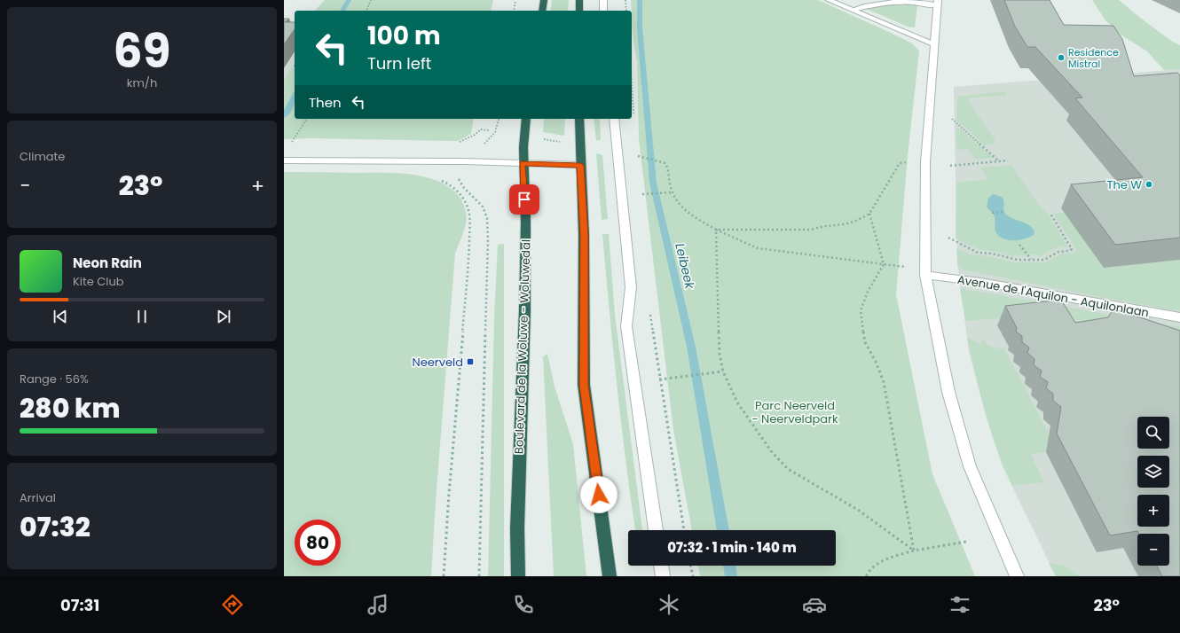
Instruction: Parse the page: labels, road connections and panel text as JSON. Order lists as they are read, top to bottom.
{
  "streets": {
    "highway": ["Boulevard de la Woluwe - Woluwedal"],
    "street": ["Avenue de l'Aquilon - Aquilonlaan"]
  },
  "water": ["Leibeek"],
  "parks": ["Parc Neerveld - Neerveldpark"],
  "places": {
    "other": ["Residence Mistral", "The W"],
    "transit": ["Neerveld"]
  },
  "page": {
    "tile": [
      ["69", "km/h"],
      "Climate",
      ["Range · 56%", "280 km"],
      ["Arrival", "07:32"]
    ],
    "turn": ["100 m", "Turn left"],
    "then": "Then",
    "heat": ["−", "23°", "+"],
    "song": ["Neon Rain", "Kite Club"],
    "map_buttons": ["+", "−"],
    "limit": "80",
    "trip": "07:32 · 1 min · 140 m",
    "tabs": ["07:31", "23°"]
  }
}
